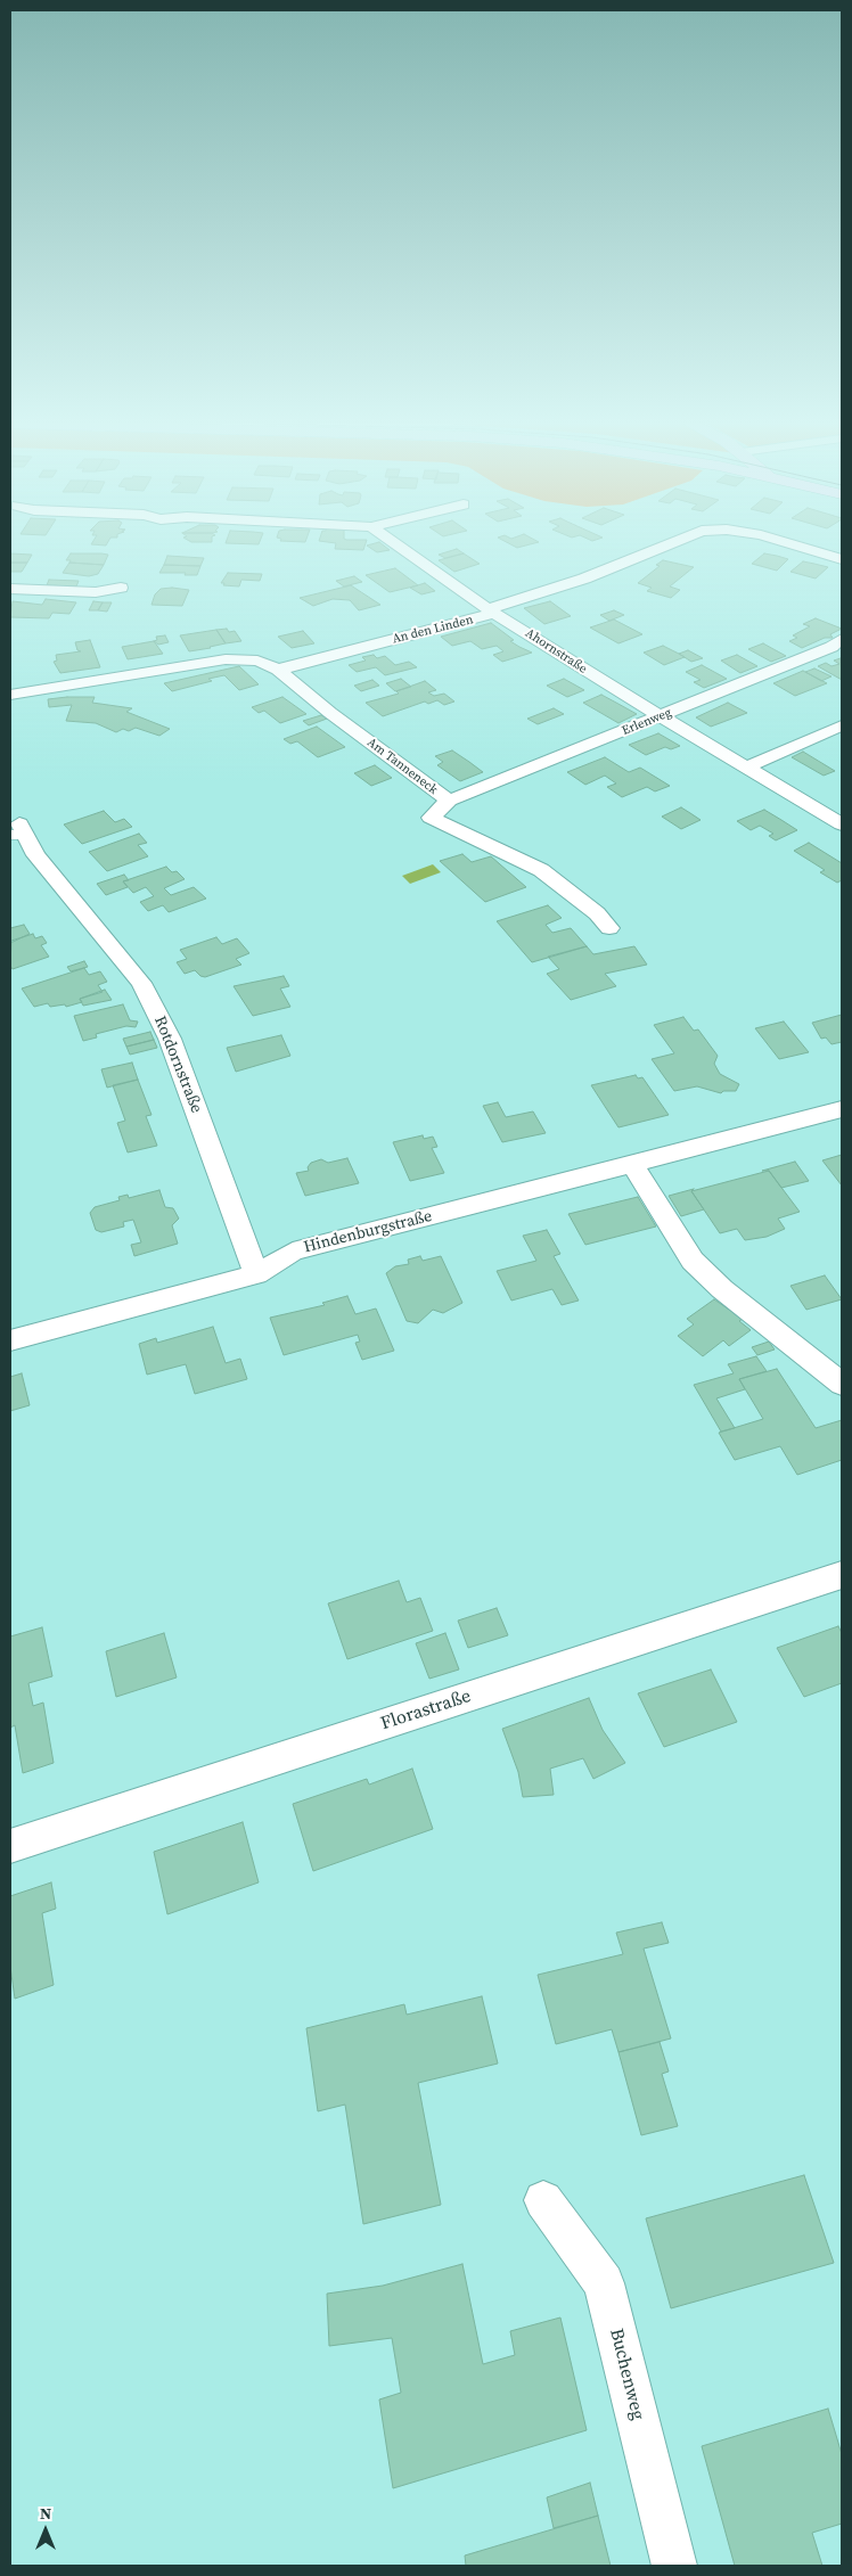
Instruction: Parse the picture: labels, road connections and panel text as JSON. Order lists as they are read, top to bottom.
{
  "streets": {
    "street": [
      "An den Linden",
      "Ahornstraße",
      "Erlenweg",
      "Am Tanneneck",
      "Rotdornstraße",
      "Hindenburgstraße",
      "Florastraße",
      "Buchenweg"
    ]
  },
  "crossings": [
    ["An den Linden", "Ahornstraße"],
    ["An den Linden", "Am Tanneneck"],
    ["Ahornstraße", "Erlenweg"],
    ["Erlenweg", "Am Tanneneck"],
    ["Rotdornstraße", "Hindenburgstraße"]
  ],
  "north": "top"
}
